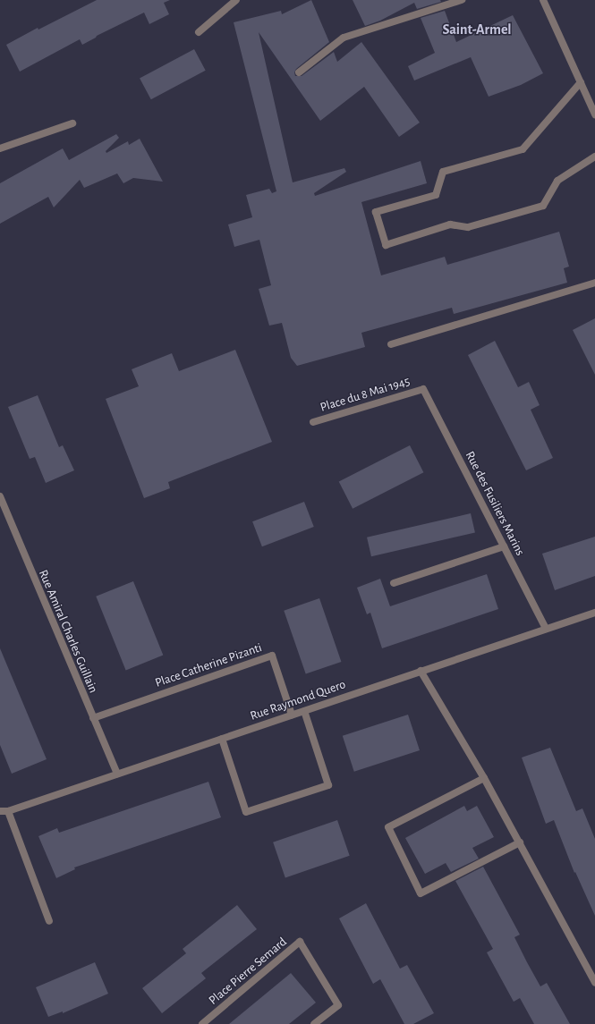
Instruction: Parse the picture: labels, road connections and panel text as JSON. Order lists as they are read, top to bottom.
{
  "streets": {
    "street": [
      "Place du 8 Mai 1945",
      "Rue des Fusiliers Marins",
      "Rue Amiral Charles Guillain",
      "Place Catherine Pizanti",
      "Rue Raymond Quero",
      "Place Pierre Semard"
    ]
  },
  "crossings": [
    ["Place du 8 Mai 1945", "Rue des Fusiliers Marins"],
    ["Rue des Fusiliers Marins", "Rue Raymond Quero"],
    ["Rue Amiral Charles Guillain", "Place Catherine Pizanti"],
    ["Rue Amiral Charles Guillain", "Rue Raymond Quero"],
    ["Place Catherine Pizanti", "Rue Raymond Quero"]
  ],
  "districts": ["Saint-Armel"]
}
